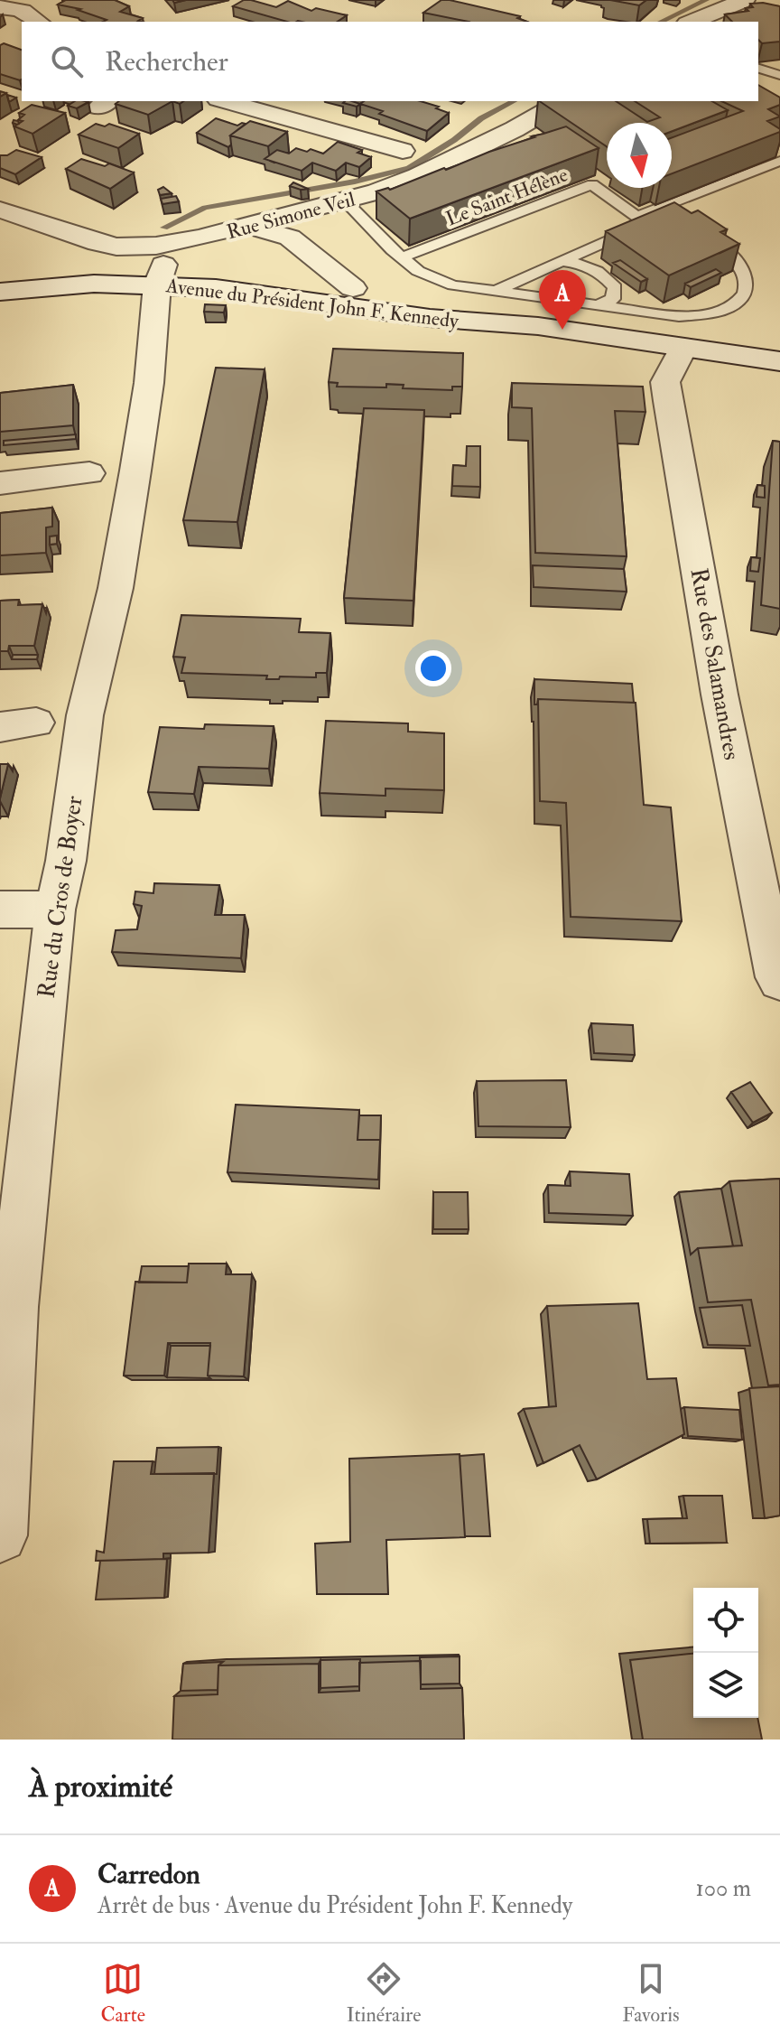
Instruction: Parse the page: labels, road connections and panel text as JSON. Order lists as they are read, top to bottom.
{
  "streets": {
    "street": [
      "Rue Simone Veil",
      "Avenue du Président John F. Kennedy",
      "Rue des Salamandres",
      "Rue du Cros de Boyer"
    ],
    "lane": ["Le Saint Hélène"]
  },
  "crossings": [
    ["Avenue du Président John F. Kennedy", "Rue du Cros de Boyer"]
  ],
  "north": "bottom",
  "page": {
    "search": "Rechercher",
    "pins": "A",
    "heading": "À proximité",
    "list": [
      {
        "mark": "A",
        "name": "Carredon",
        "note": "Arrêt de bus · Avenue du Président John F. Kennedy",
        "value": "100 m"
      }
    ],
    "nav": ["Carte", "Itinéraire", "Favoris"]
  }
}
